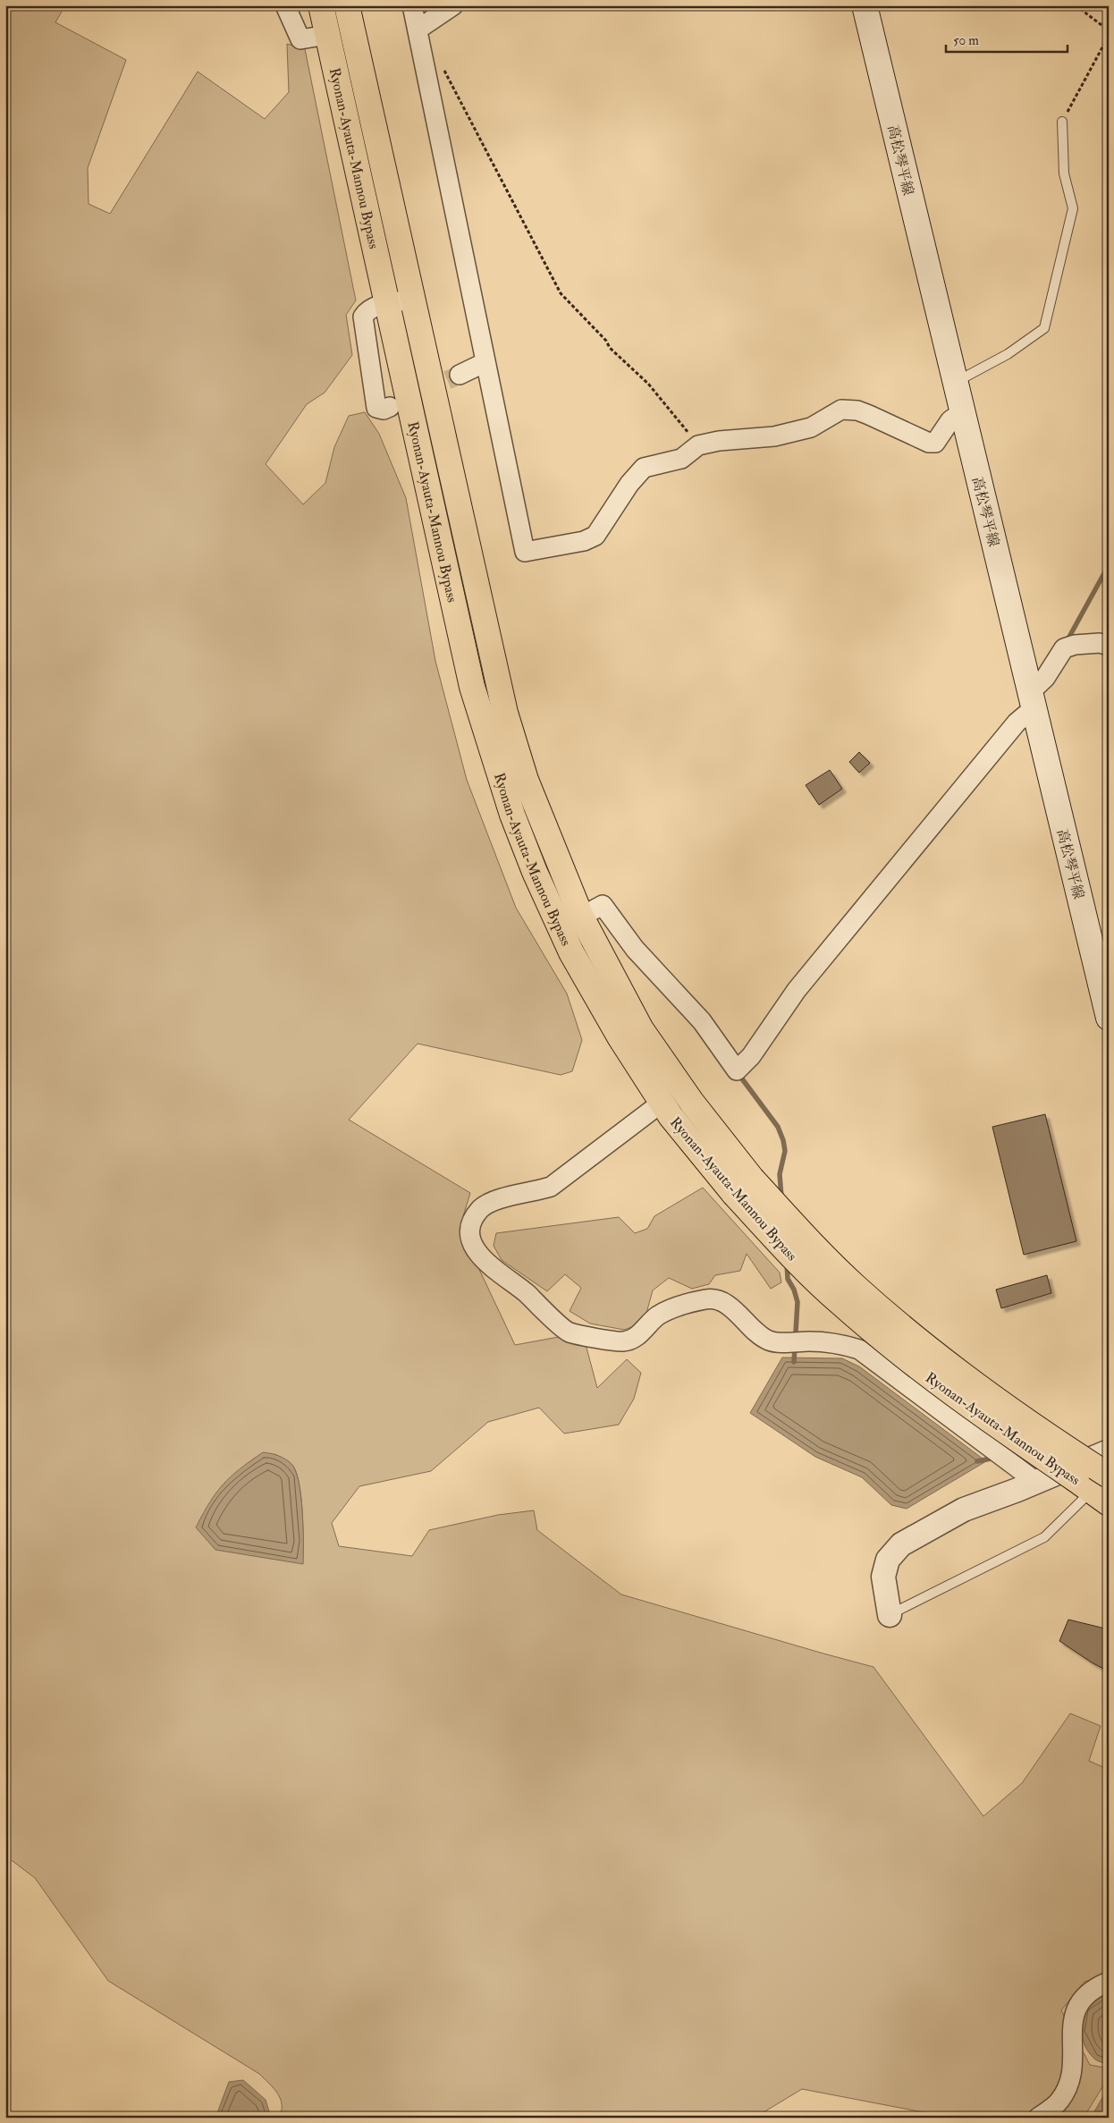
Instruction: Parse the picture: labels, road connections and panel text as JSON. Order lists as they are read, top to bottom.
{
  "streets": {
    "highway": ["Ryonan-Ayauta-Mannou Bypass"],
    "main road": ["高松琴平線"]
  },
  "scale_bar": "50 m"
}
